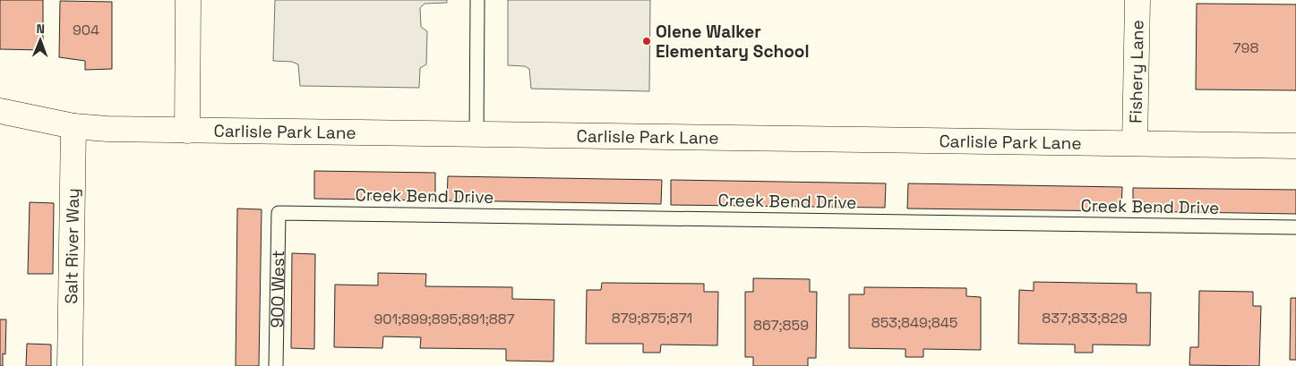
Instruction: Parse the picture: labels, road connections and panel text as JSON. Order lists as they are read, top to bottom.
{
  "streets": {
    "street": ["Fishery Lane", "Carlisle Park Lane", "Salt River Way"],
    "lane": ["Creek Bend Drive", "900 West"]
  },
  "crossings": [
    ["Fishery Lane", "Carlisle Park Lane"],
    ["Carlisle Park Lane", "Salt River Way"],
    ["Creek Bend Drive", "900 West"]
  ],
  "places": ["Olene Walker Elementary School"],
  "house_numbers": [
    "904",
    "798",
    "879;875;871",
    "837;833;829",
    "901;899;895;891;887",
    "853;849;845",
    "867;859"
  ],
  "north": "top"
}
